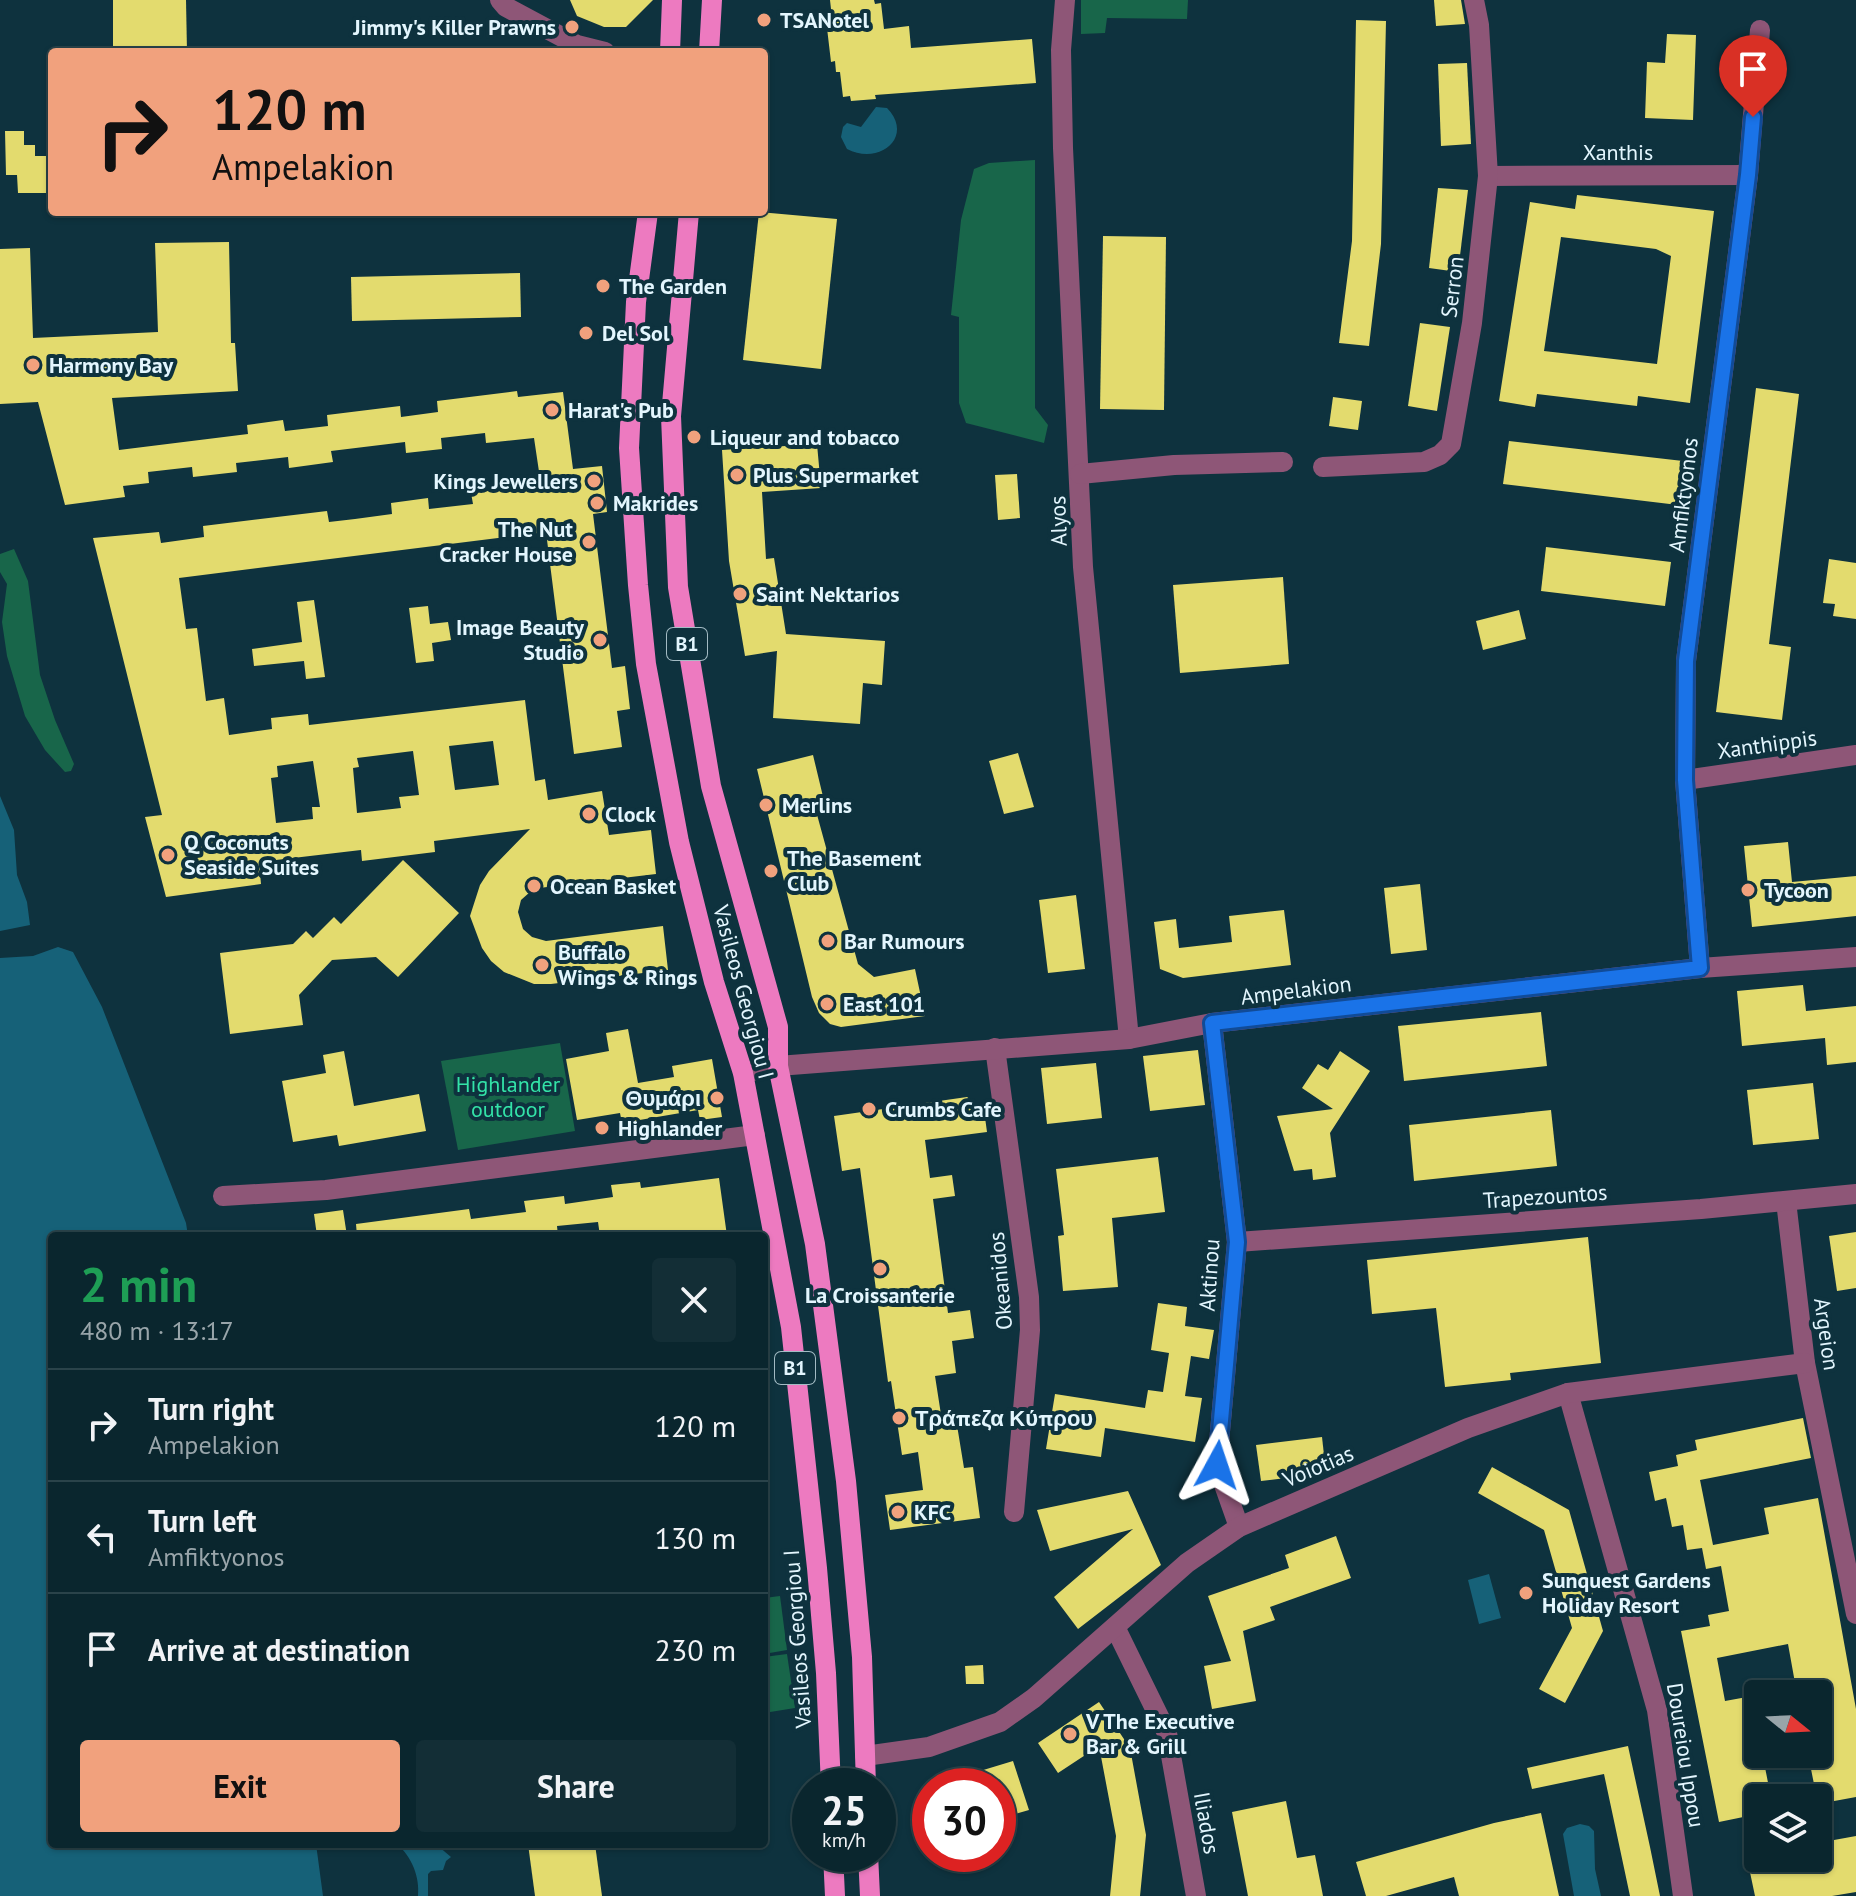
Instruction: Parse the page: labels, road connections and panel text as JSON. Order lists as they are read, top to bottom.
{
  "streets": {
    "main road": ["B1", "Vasileos Georgiou I"],
    "street": [
      "Xanthis",
      "Serron",
      "Amfiktyonos",
      "Alyos",
      "Xanthippis",
      "Ampelakion",
      "Trapezountos",
      "Aktinou",
      "Okeanidos",
      "Argeion",
      "Voiotias",
      "Doureiou Ippou",
      "Iliados"
    ]
  },
  "crossings": [
    ["Xanthis", "Serron"],
    ["Xanthis", "Amfiktyonos"],
    ["Amfiktyonos", "Xanthippis"],
    ["Amfiktyonos", "Ampelakion"],
    ["Alyos", "Ampelakion"],
    ["Ampelakion", "Vasileos Georgiou I"],
    ["Ampelakion", "Aktinou"],
    ["Ampelakion", "Okeanidos"],
    ["Vasileos Georgiou I", "Voiotias"],
    ["Trapezountos", "Aktinou"],
    ["Trapezountos", "Argeion"],
    ["Aktinou", "Voiotias"],
    ["Argeion", "Voiotias"],
    ["Voiotias", "Doureiou Ippou"],
    ["Voiotias", "Iliados"]
  ],
  "parks": ["Highlander outdoor"],
  "places": [
    "TSANotel",
    "Jimmy's Killer Prawns",
    "The Garden",
    "Del Sol",
    "Harmony Bay",
    "Harat's Pub",
    "Liqueur and tobacco",
    "Plus Supermarket",
    "Kings Jewellers",
    "Makrides",
    "The Nut Cracker House",
    "Saint Nektarios",
    "Image Beauty Studio",
    "Merlins",
    "Clock",
    "Q Coconuts Seaside Suites",
    "The Basement Club",
    "Ocean Basket",
    "Tycoon",
    "Bar Rumours",
    "Buffalo Wings & Rings",
    "East 101",
    "Θυμάρι",
    "Crumbs Cafe",
    "Highlander",
    "La Croissanterie",
    "Τράπεζα Κύπρου",
    "KFC",
    "Sunquest Gardens Holiday Resort",
    "V The Executive Bar & Grill"
  ],
  "north": "right",
  "page": {
    "turn": ["120 m", "Ampelakion"],
    "heading": ["2 min", "480 m · 13:17"],
    "list": [
      {
        "name": "Turn right",
        "note": "Ampelakion",
        "value": "120 m"
      },
      {
        "name": "Turn left",
        "note": "Amfiktyonos",
        "value": "130 m"
      },
      {
        "name": "Arrive at destination",
        "value": "230 m"
      }
    ],
    "buttons": ["Exit", "Share"],
    "speed": "25 km/h",
    "limit": "30"
  }
}
